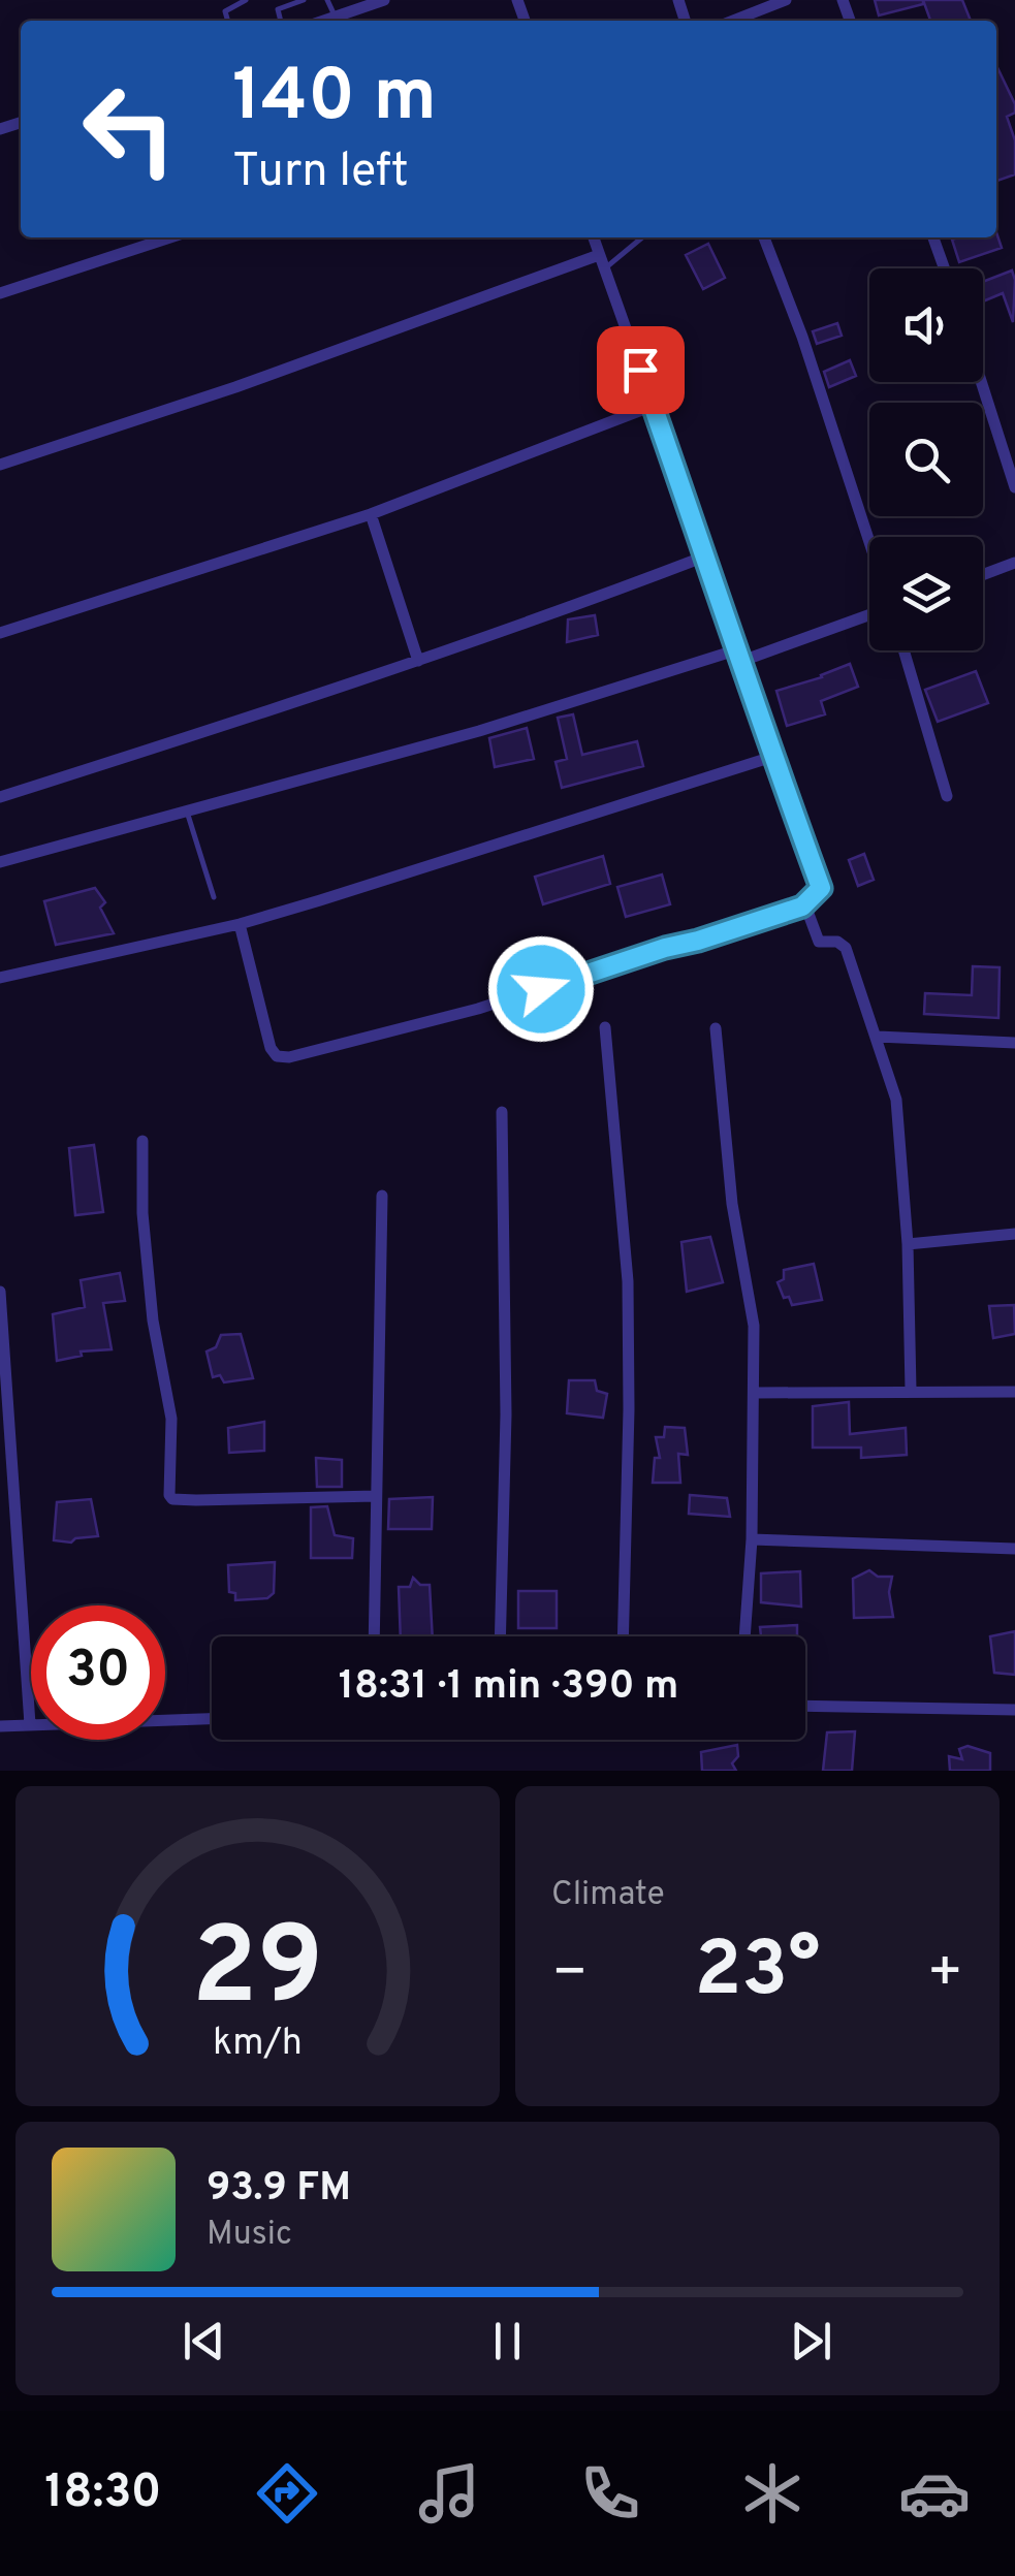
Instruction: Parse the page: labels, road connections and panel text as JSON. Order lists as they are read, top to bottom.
{
  "page": {
    "turn": ["140 m", "Turn left"],
    "limit": "30",
    "trip": "18:31 · 1 min · 390 m",
    "tile": "Climate",
    "heat": ["−", "23°", "+"],
    "song": ["93.9 FM", "Music"],
    "tabs": "18:30",
    "gauge": ["29", "km/h"]
  }
}
